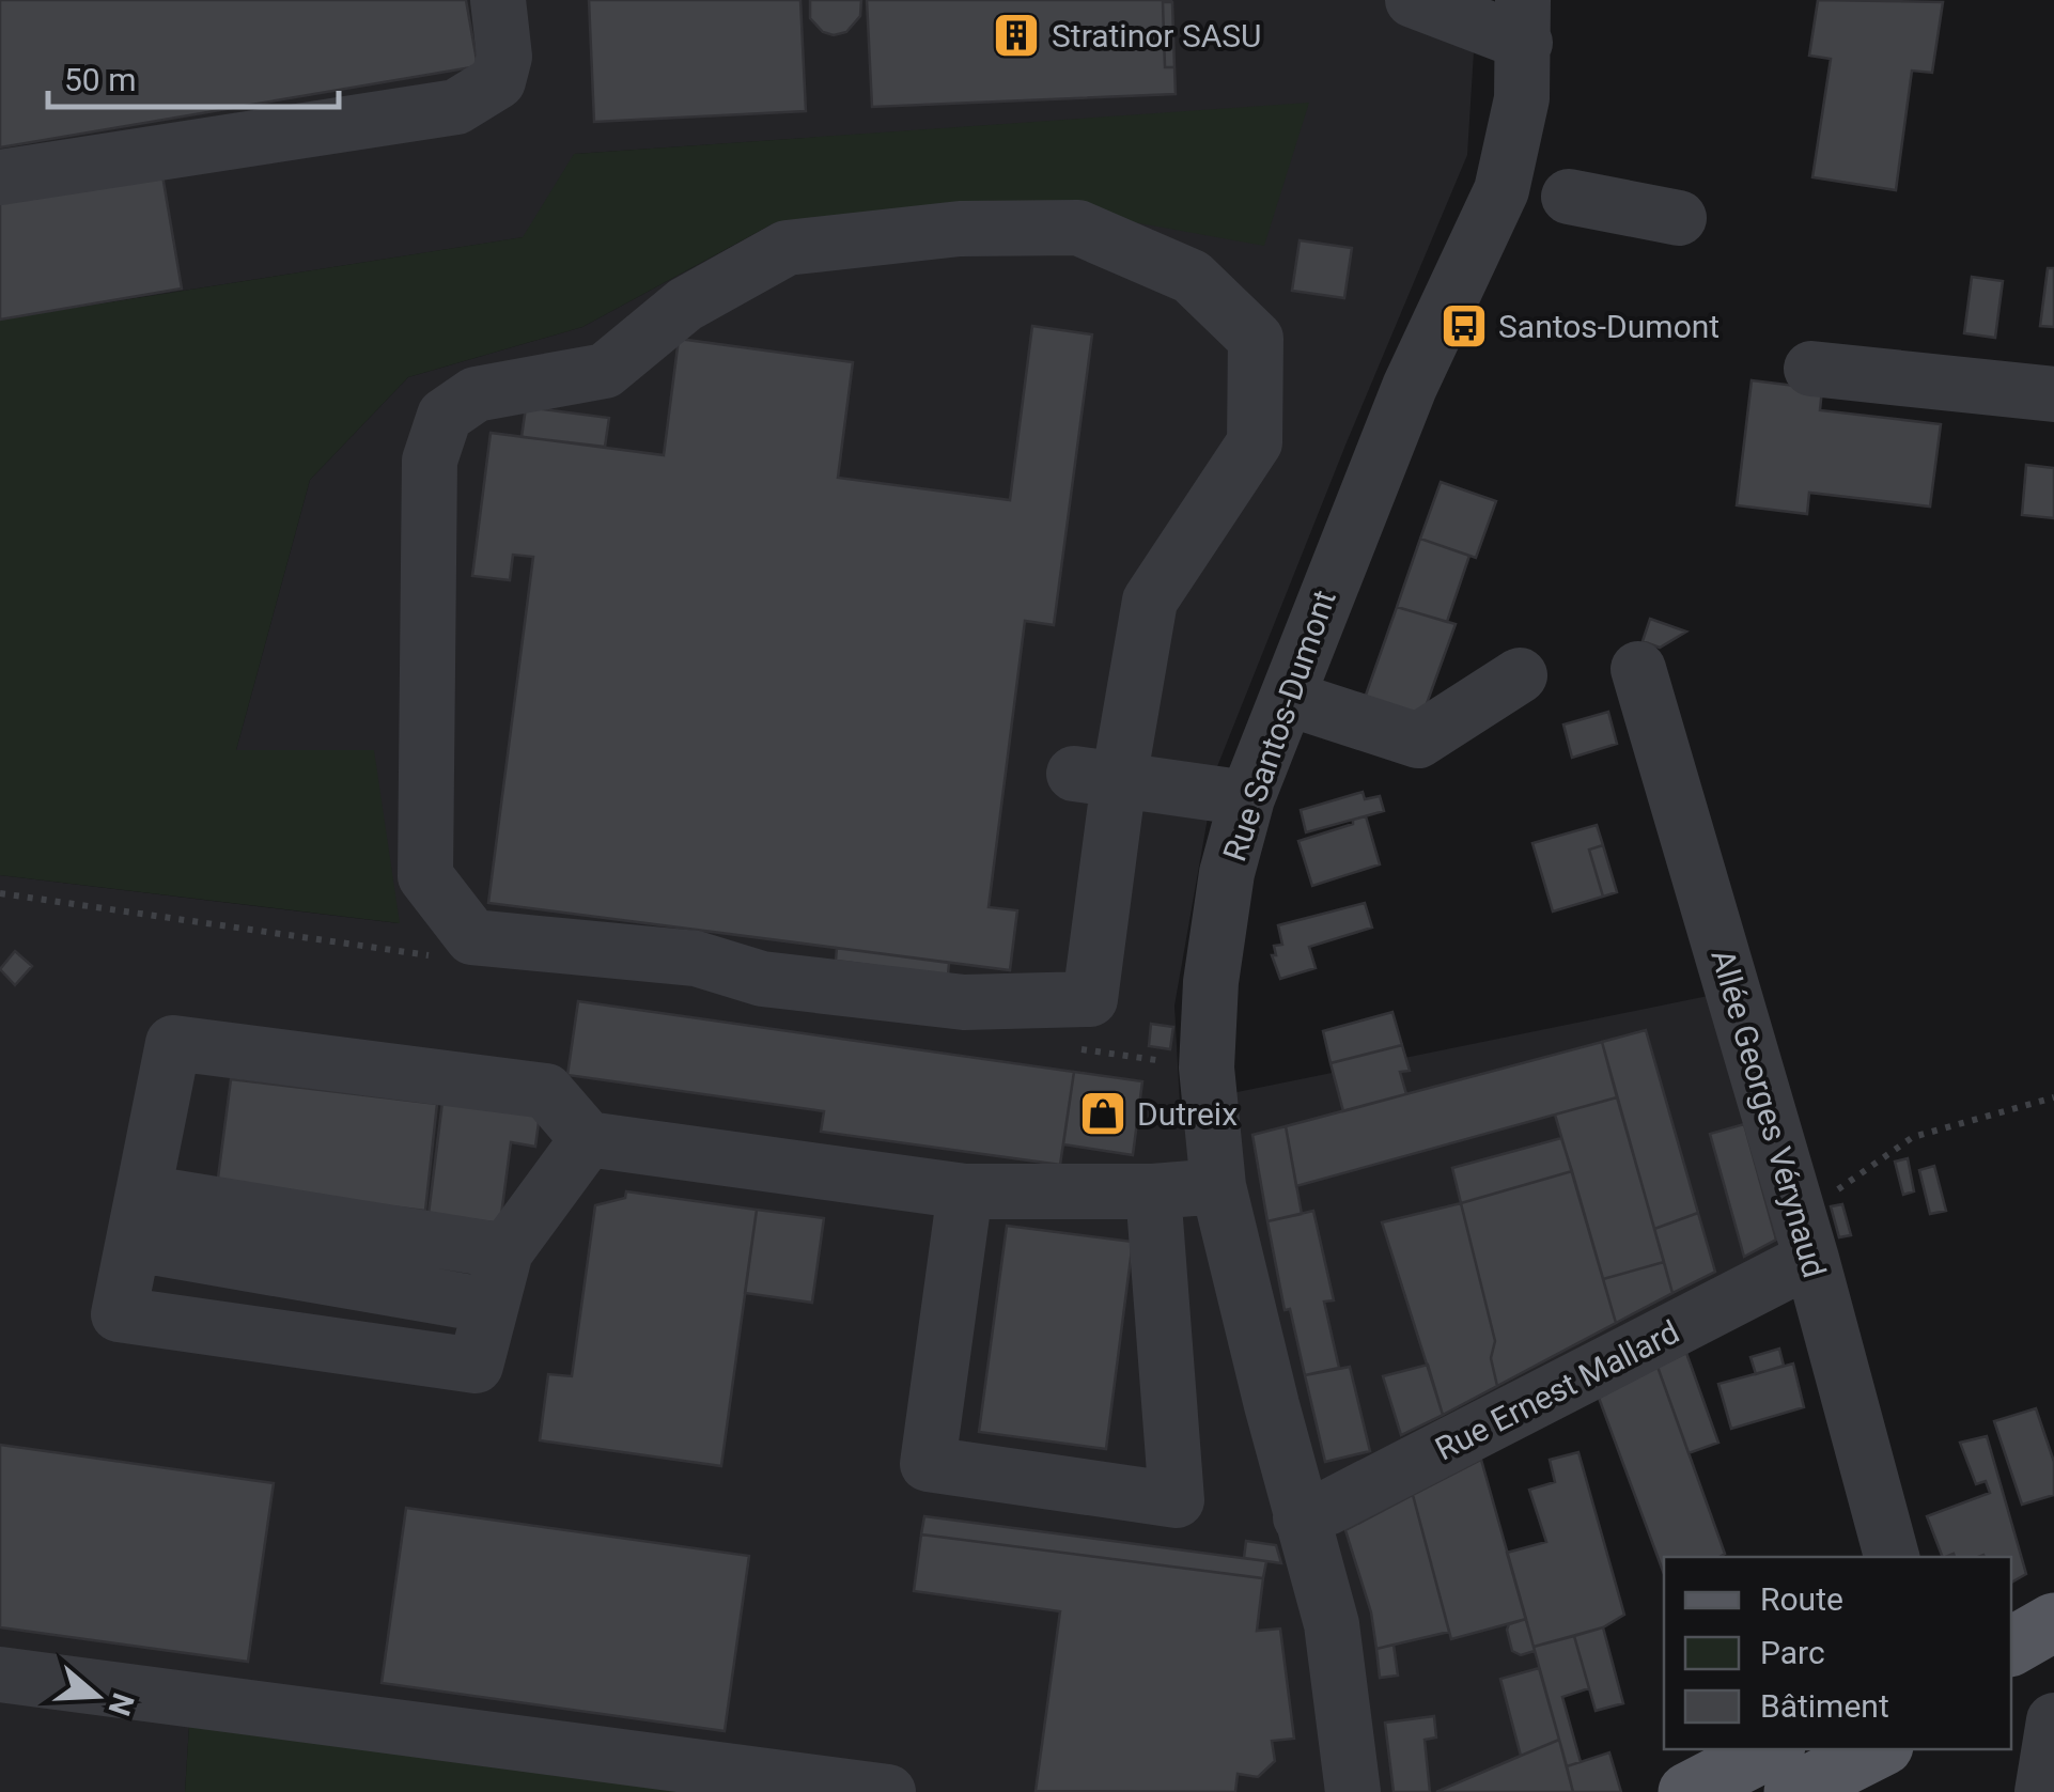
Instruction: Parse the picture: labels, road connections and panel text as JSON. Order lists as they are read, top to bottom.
{
  "streets": {
    "street": ["Rue Santos-Dumont", "Allée Georges Vérynaud", "Rue Ernest Mallard"]
  },
  "crossings": [
    ["Rue Santos-Dumont", "Rue Ernest Mallard"],
    ["Allée Georges Vérynaud", "Rue Ernest Mallard"]
  ],
  "places": {
    "building": ["Stratinor SASU"],
    "bus stop": ["Santos-Dumont"],
    "shop": ["Dutreix"]
  },
  "legend": ["Route", "Parc", "Bâtiment"],
  "scale_bar": "50 m",
  "north": "right"
}
